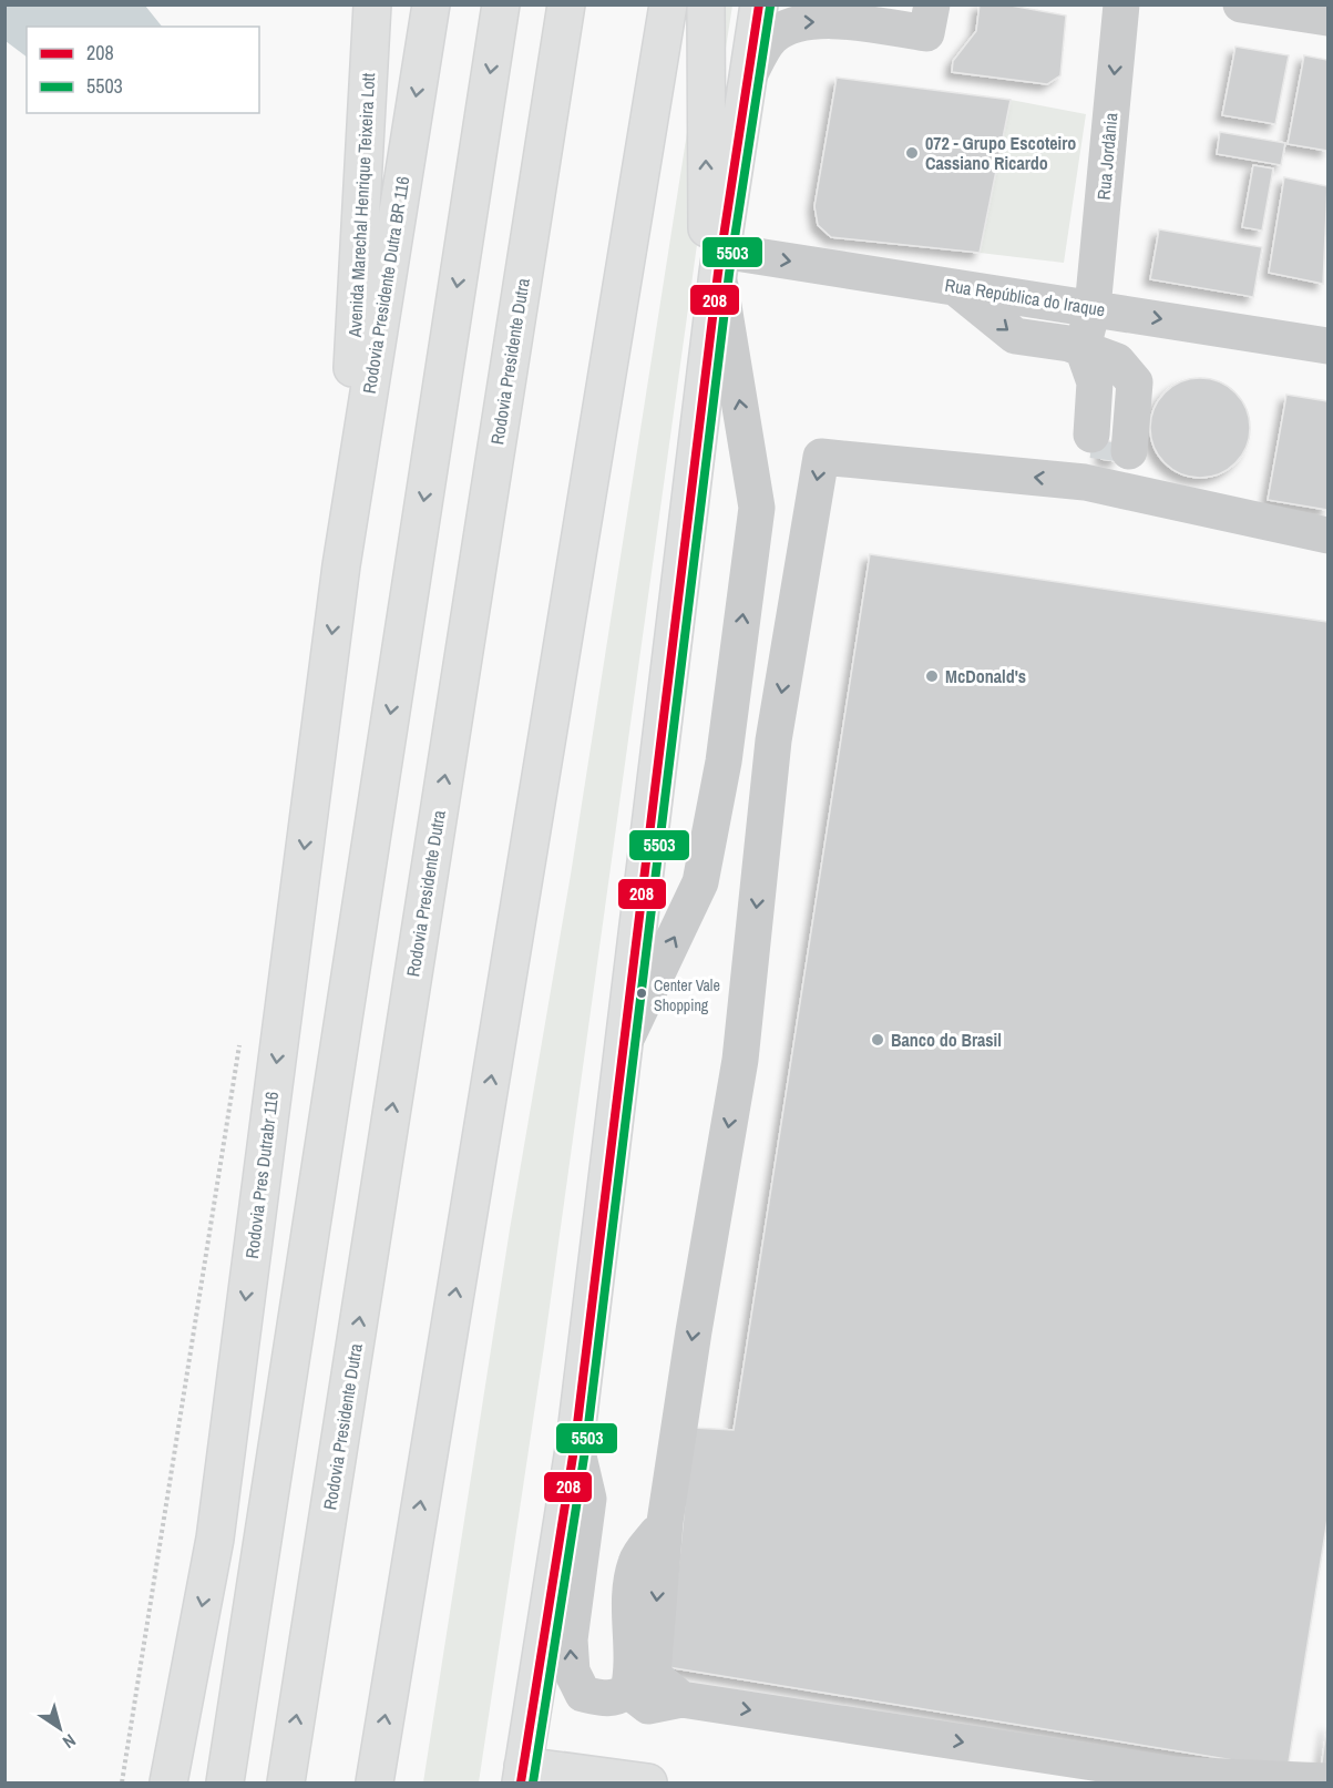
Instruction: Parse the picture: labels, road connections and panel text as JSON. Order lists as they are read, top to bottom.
{
  "streets": {
    "main road": [
      "Avenida Marechal Henrique Teixeira Lott",
      "Rodovia Presidente Dutra BR 116",
      "Rodovia Presidente Dutra",
      "Rodovia Pres Dutrabr 116"
    ],
    "street": ["Rua Jordânia", "Rua República do Iraque"]
  },
  "crossings": [
    ["Rua Jordânia", "Rua República do Iraque"],
    ["Avenida Marechal Henrique Teixeira Lott", "Rodovia Presidente Dutra BR 116"],
    ["Avenida Marechal Henrique Teixeira Lott", "Rodovia Pres Dutrabr 116"],
    ["Rodovia Presidente Dutra BR 116", "Rodovia Pres Dutrabr 116"]
  ],
  "one_way": ["Rua Jordânia"],
  "places": [
    "072 - Grupo Escoteiro Cassiano Ricardo",
    "McDonald's",
    "Center Vale Shopping",
    "Banco do Brasil"
  ],
  "lines": ["transit line 208", "transit line 5503"],
  "legend": ["208", "5503"],
  "north": "bottom right"
}
